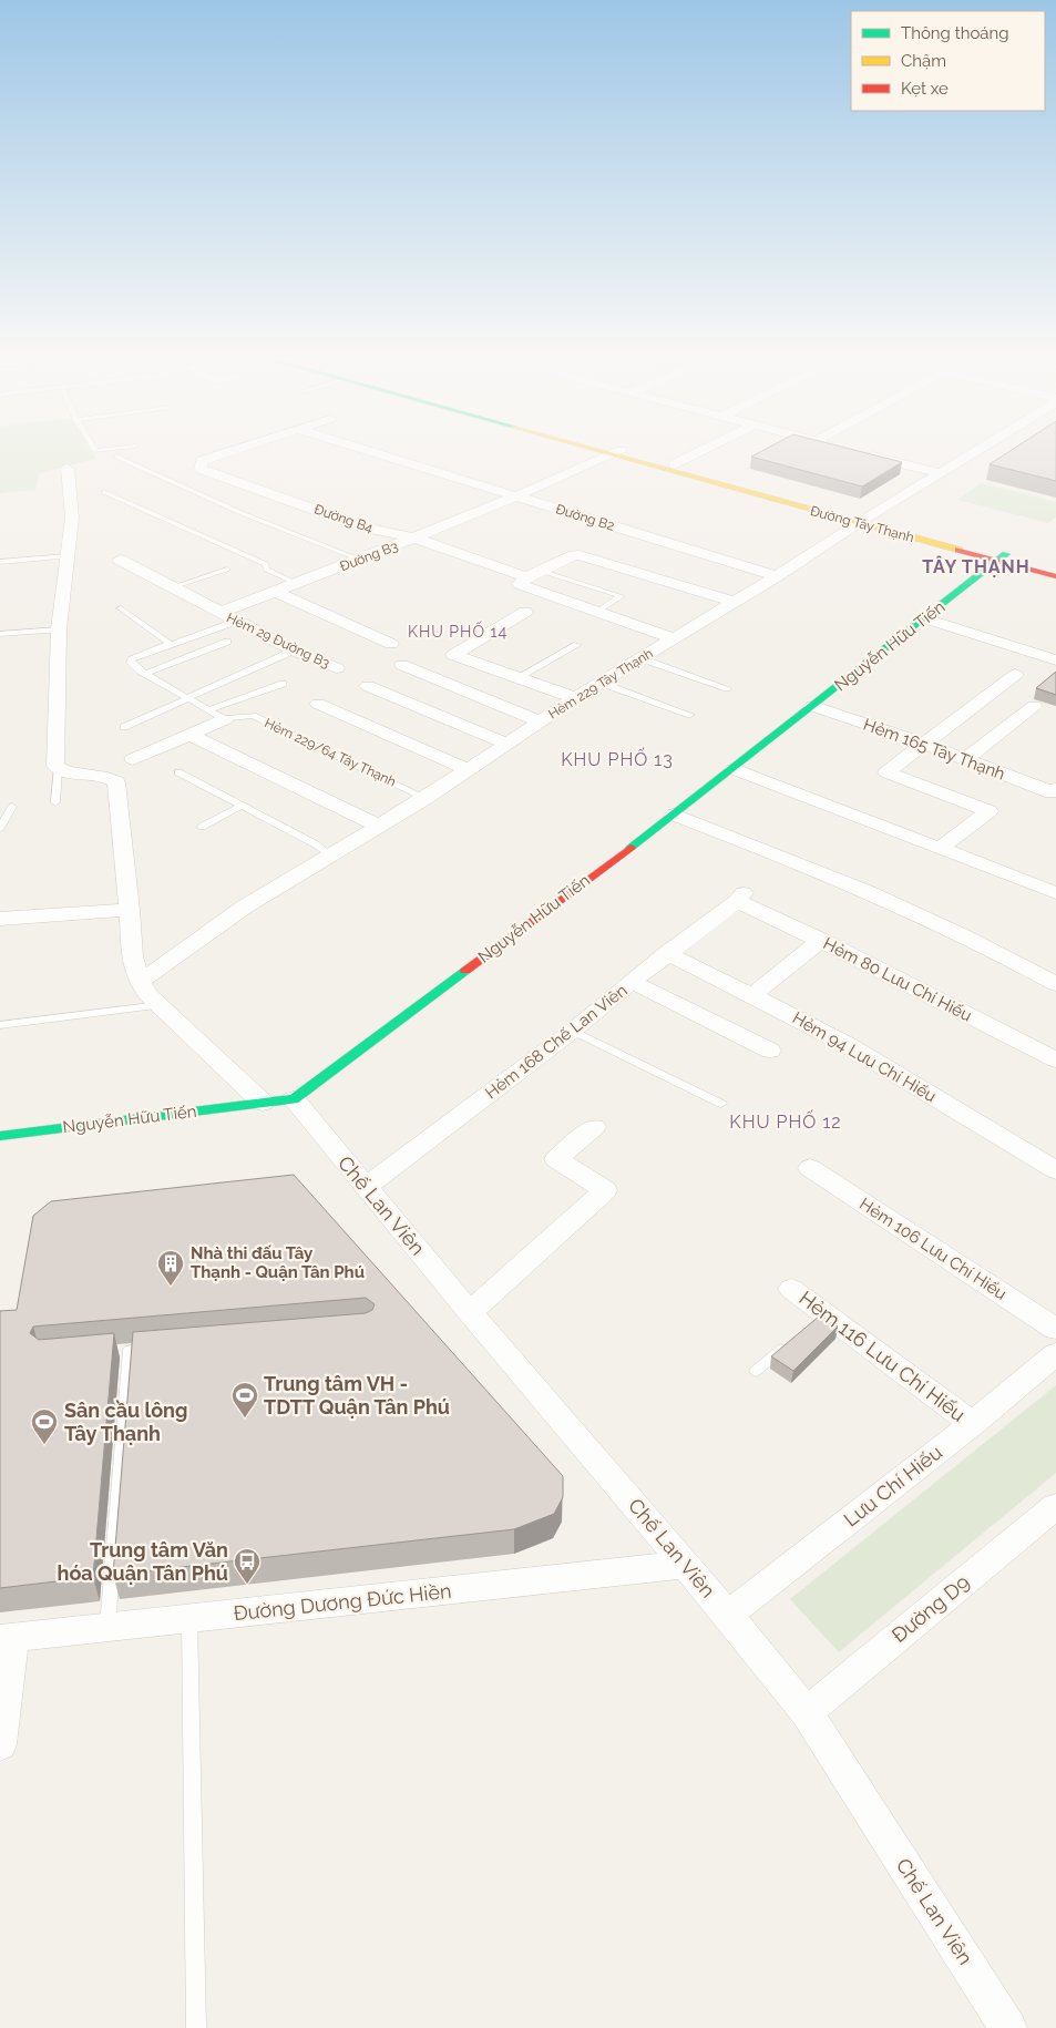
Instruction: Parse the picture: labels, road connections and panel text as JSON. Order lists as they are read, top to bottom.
{
  "streets": {
    "street": [
      "Đường B2",
      "Đường B4",
      "Đường Tây Thạnh",
      "Đường B3",
      "Hẻm 29 Đường B3",
      "Nguyễn Hữu Tiến",
      "Hẻm 229 Tây Thạnh",
      "Hẻm 165 Tây Thạnh",
      "Hẻm 80 Lưu Chí Hiếu",
      "Hẻm 168 Chế Lan Viên",
      "Hẻm 94 Lưu Chí Hiếu",
      "Chế Lan Viên",
      "Hẻm 106 Lưu Chí Hiếu",
      "Hẻm 116 Lưu Chí Hiếu",
      "Lưu Chí Hiếu",
      "Đường Dương Đức Hiền",
      "Đường D9"
    ],
    "lane": ["Hẻm 229/64 Tây Thạnh"]
  },
  "crossings": [
    ["Đường B2", "Đường B3"],
    ["Đường B2", "Hẻm 229 Tây Thạnh"],
    ["Đường B4", "Đường B3"],
    ["Đường Tây Thạnh", "Đường B3"],
    ["Đường Tây Thạnh", "Nguyễn Hữu Tiến"],
    ["Đường Tây Thạnh", "Hẻm 229 Tây Thạnh"],
    ["Đường B3", "Hẻm 29 Đường B3"],
    ["Nguyễn Hữu Tiến", "Hẻm 165 Tây Thạnh"],
    ["Nguyễn Hữu Tiến", "Chế Lan Viên"],
    ["Hẻm 229 Tây Thạnh", "Hẻm 229/64 Tây Thạnh"],
    ["Hẻm 80 Lưu Chí Hiếu", "Hẻm 168 Chế Lan Viên"],
    ["Hẻm 168 Chế Lan Viên", "Hẻm 94 Lưu Chí Hiếu"],
    ["Hẻm 168 Chế Lan Viên", "Chế Lan Viên"],
    ["Chế Lan Viên", "Lưu Chí Hiếu"],
    ["Chế Lan Viên", "Đường Dương Đức Hiền"],
    ["Chế Lan Viên", "Đường D9"],
    ["Hẻm 116 Lưu Chí Hiếu", "Lưu Chí Hiếu"]
  ],
  "districts": [
    "TÂY THẠNH",
    "KHU PHỐ 14",
    "KHU PHỐ 13",
    "KHU PHỐ 12"
  ],
  "places": {
    "building": ["Nhà thi đấu Tây Thạnh - Quận Tân Phú"],
    "sports": ["Trung tâm VH - TDTT Quận Tân Phú", "Sân cầu lông Tây Thạnh"],
    "bus stop": ["Trung tâm Văn hóa Quận Tân Phú"]
  },
  "legend": ["Thông thoáng", "Chậm", "Kẹt xe"]
}
